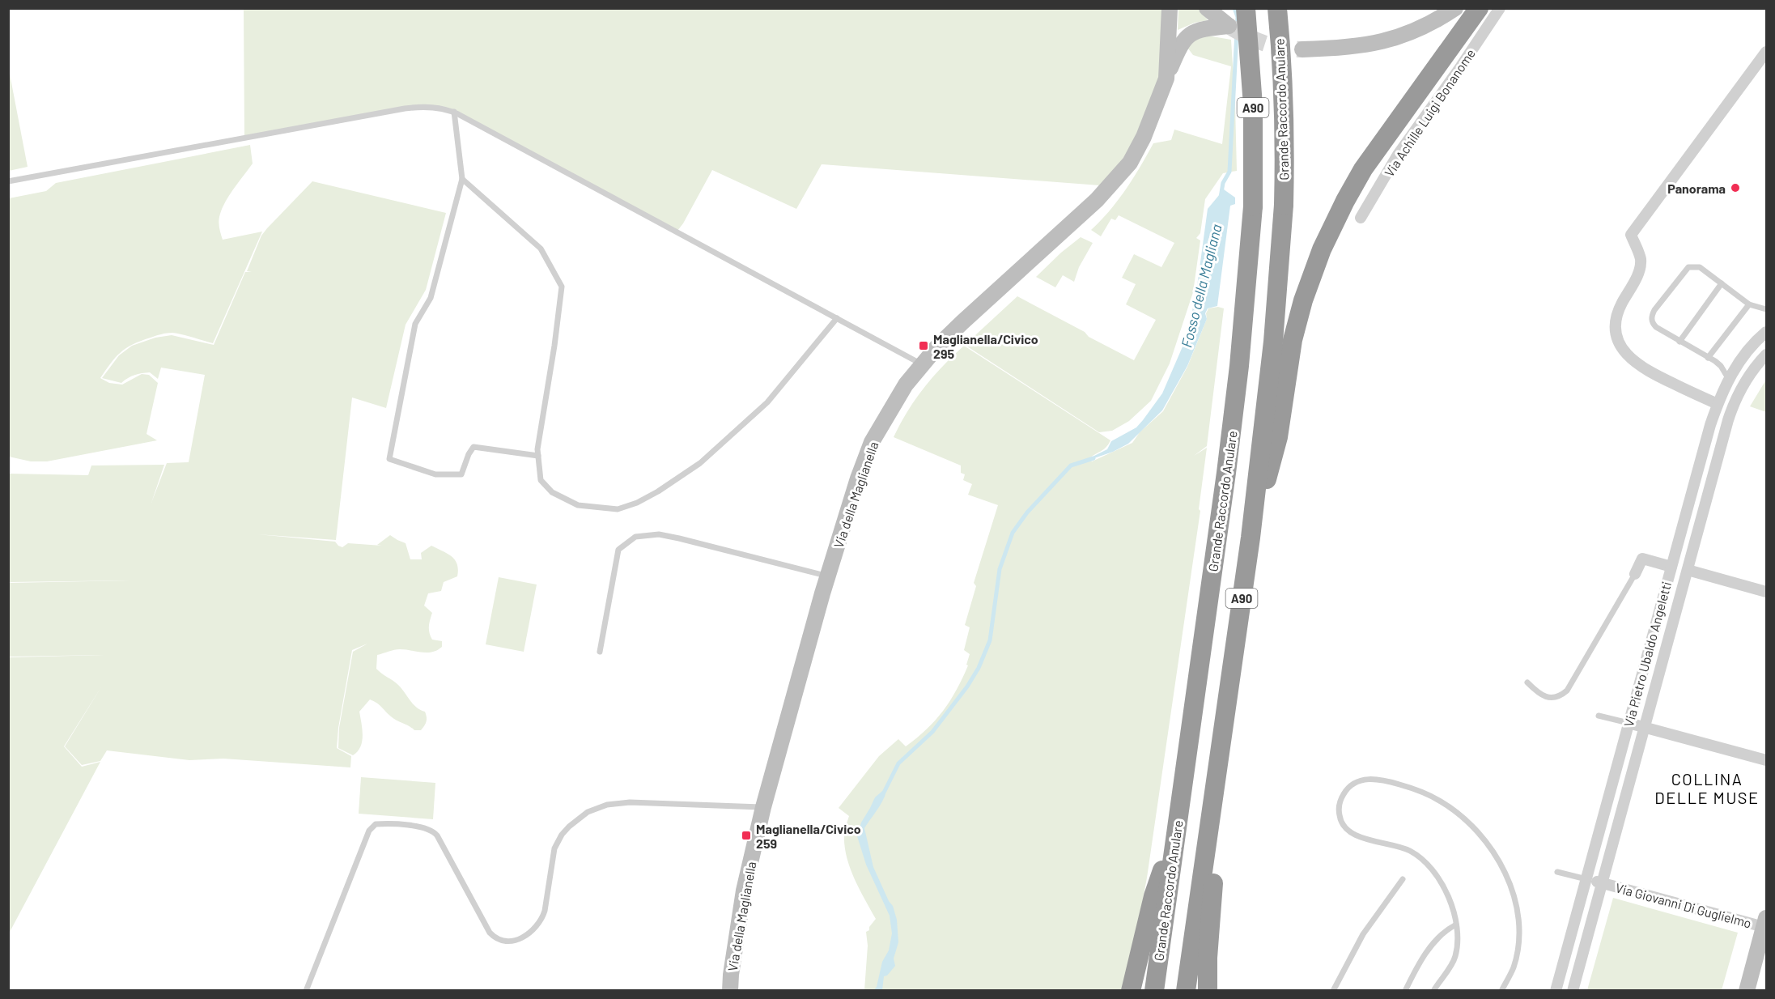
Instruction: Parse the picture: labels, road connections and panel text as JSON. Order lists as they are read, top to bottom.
{
  "streets": {
    "highway": ["A90", "Grande Raccordo Anulare"],
    "main road": ["Via della Maglianella"],
    "street": ["Via Achille Luigi Bonanome", "Via Pietro Ubaldo Angeletti", "Via Giovanni Di Guglielmo"]
  },
  "crossings": [
    ["Via Pietro Ubaldo Angeletti", "Via Giovanni Di Guglielmo"]
  ],
  "districts": ["COLLINA DELLE MUSE"],
  "water": ["Fosso della Magliana"],
  "places": {
    "other": ["Panorama"],
    "transit": ["Maglianella/Civico 295", "Maglianella/Civico 259"]
  }
}
